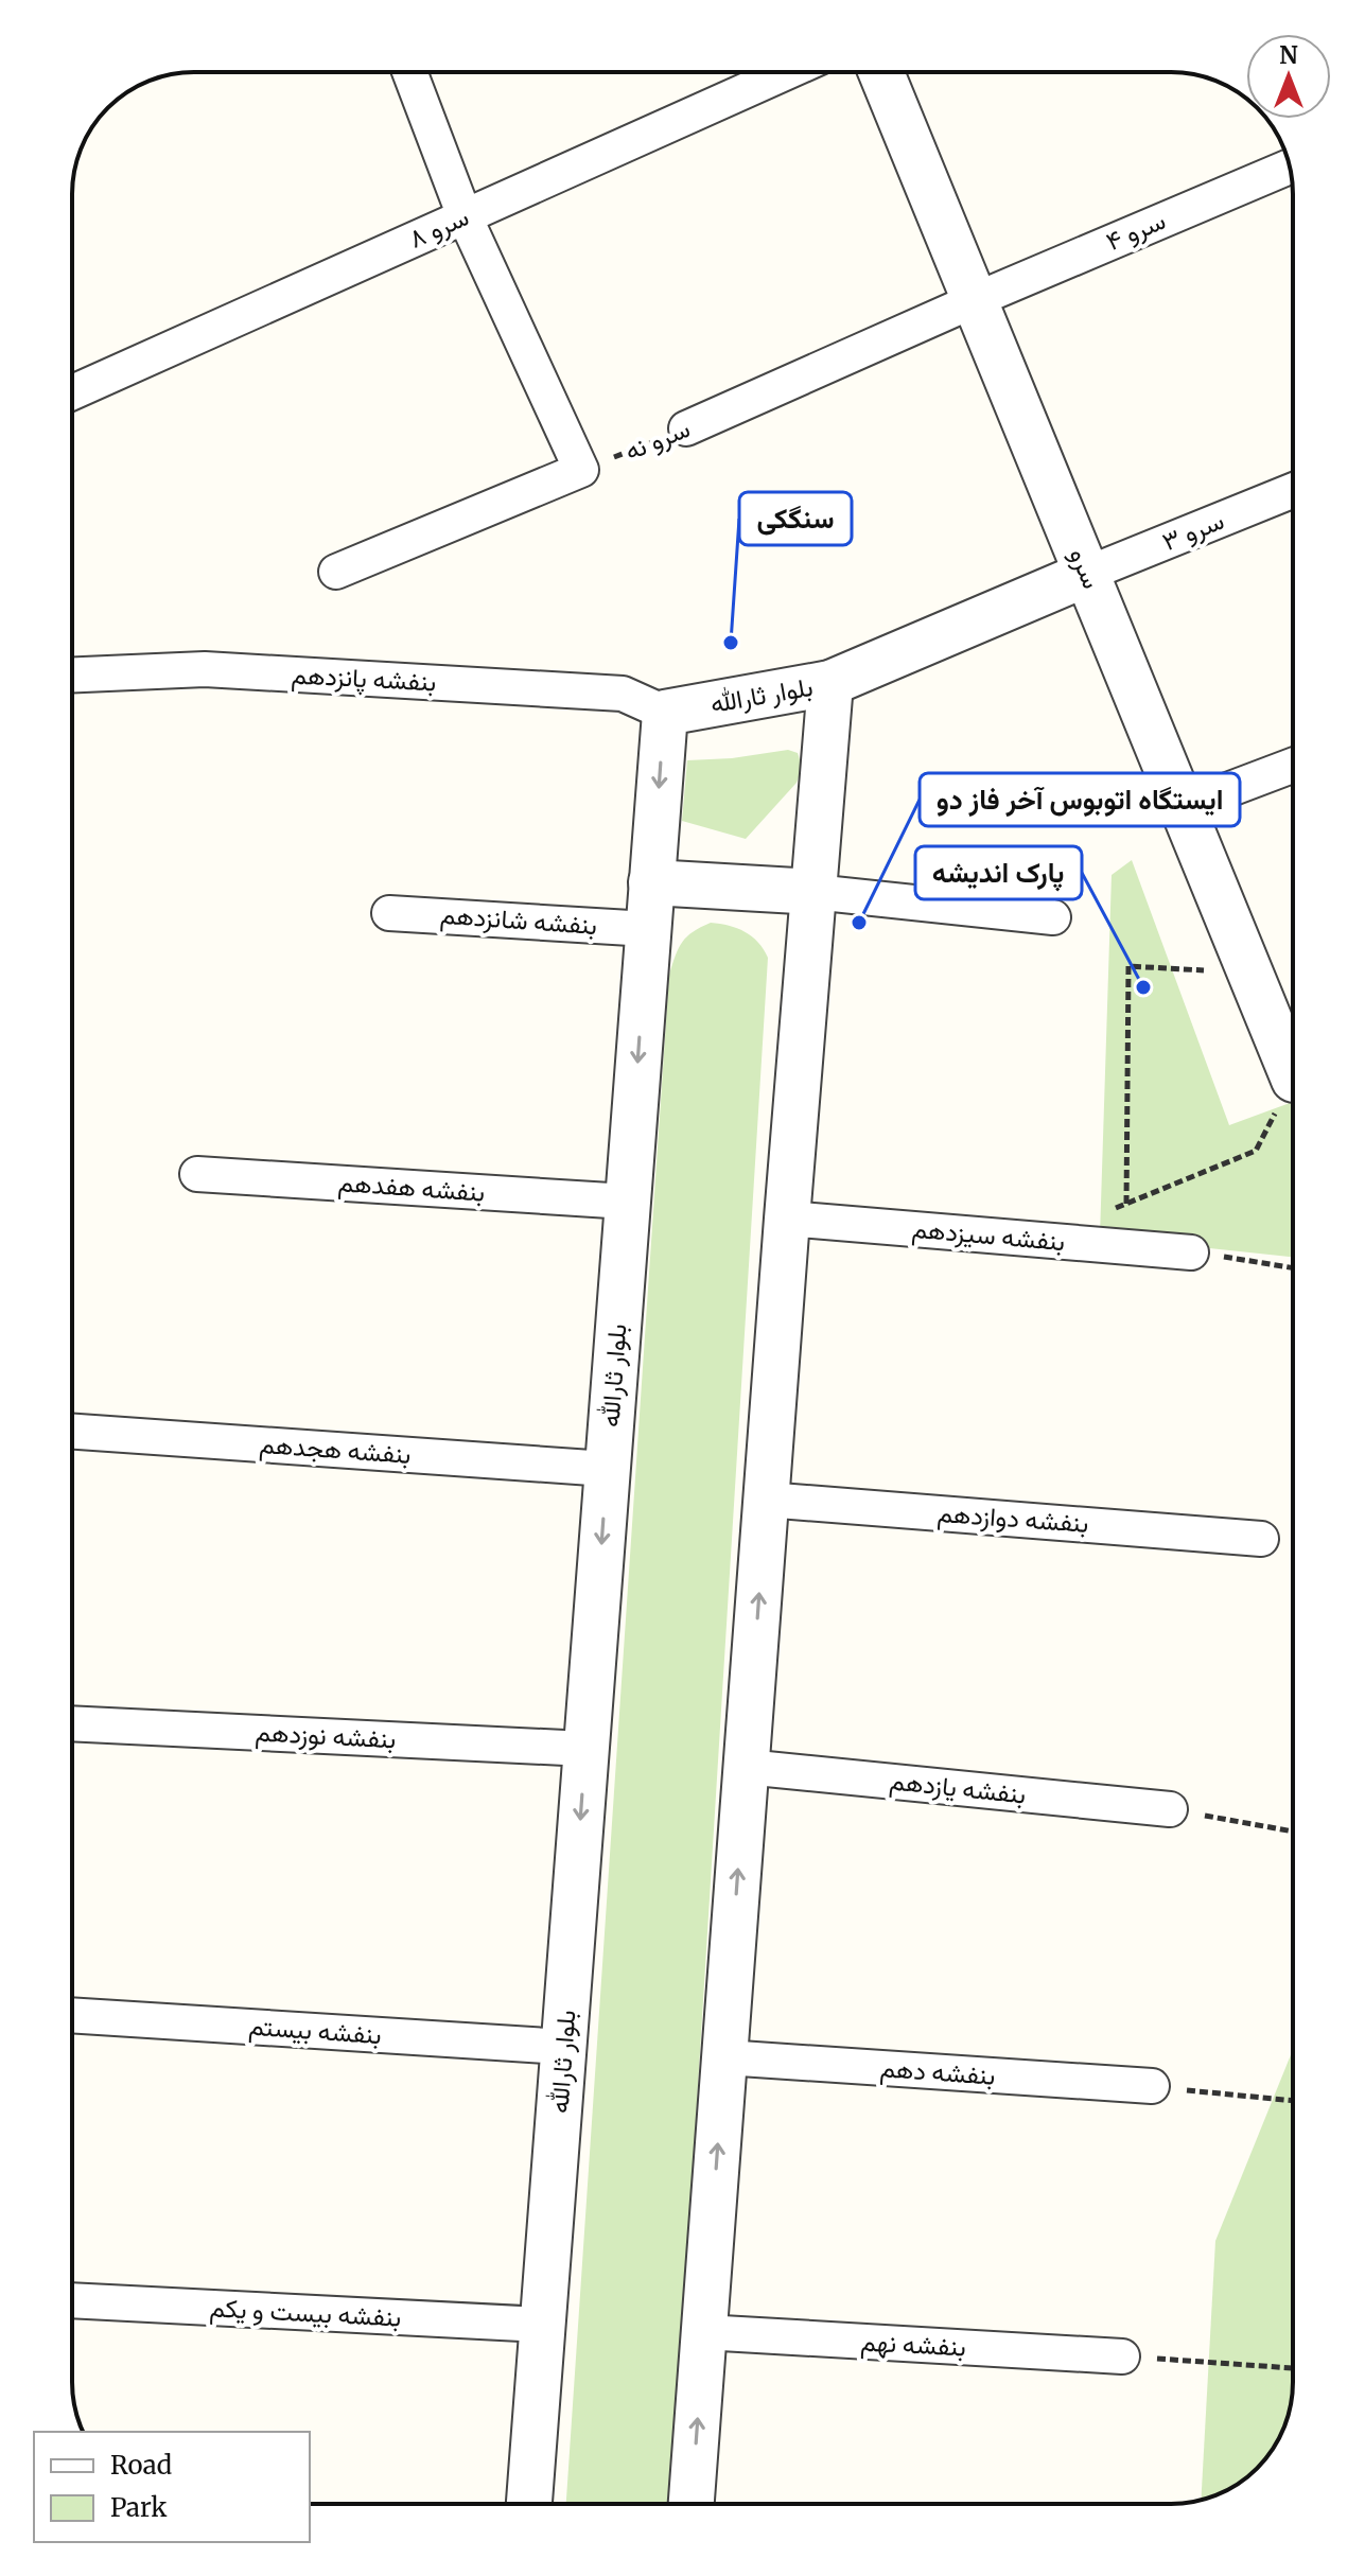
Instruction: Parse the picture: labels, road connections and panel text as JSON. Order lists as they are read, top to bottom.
{
  "streets": {
    "street": [
      "سرو ۸",
      "سرو ۴",
      "سرو نه",
      "سرو ۳",
      "سرو",
      "بنفشه پانزدهم",
      "بلوار ثارالله",
      "بنفشه شانزدهم",
      "بنفشه هفدهم",
      "بنفشه سیزدهم",
      "بنفشه هجدهم",
      "بنفشه دوازدهم",
      "بنفشه نوزدهم",
      "بنفشه یازدهم",
      "بنفشه بیستم",
      "بنفشه دهم",
      "بنفشه بیست و یکم",
      "بنفشه نهم"
    ]
  },
  "crossings": [
    ["سرو ۴", "سرو نه"],
    ["سرو ۴", "سرو"],
    ["سرو نه", "سرو"],
    ["سرو ۳", "سرو"],
    ["بنفشه پانزدهم", "بلوار ثارالله"],
    ["بلوار ثارالله", "بنفشه شانزدهم"],
    ["بلوار ثارالله", "بنفشه هفدهم"],
    ["بلوار ثارالله", "بنفشه سیزدهم"],
    ["بلوار ثارالله", "بنفشه هجدهم"],
    ["بلوار ثارالله", "بنفشه دوازدهم"],
    ["بلوار ثارالله", "بنفشه نوزدهم"],
    ["بلوار ثارالله", "بنفشه یازدهم"],
    ["بلوار ثارالله", "بنفشه بیستم"],
    ["بلوار ثارالله", "بنفشه دهم"],
    ["بلوار ثارالله", "بنفشه بیست و یکم"],
    ["بلوار ثارالله", "بنفشه نهم"]
  ],
  "places": ["سنگکی", "ایستگاه اتوبوس آخر فاز دو", "پارک اندیشه"],
  "legend": ["Road", "Park"],
  "north": "top"
}
